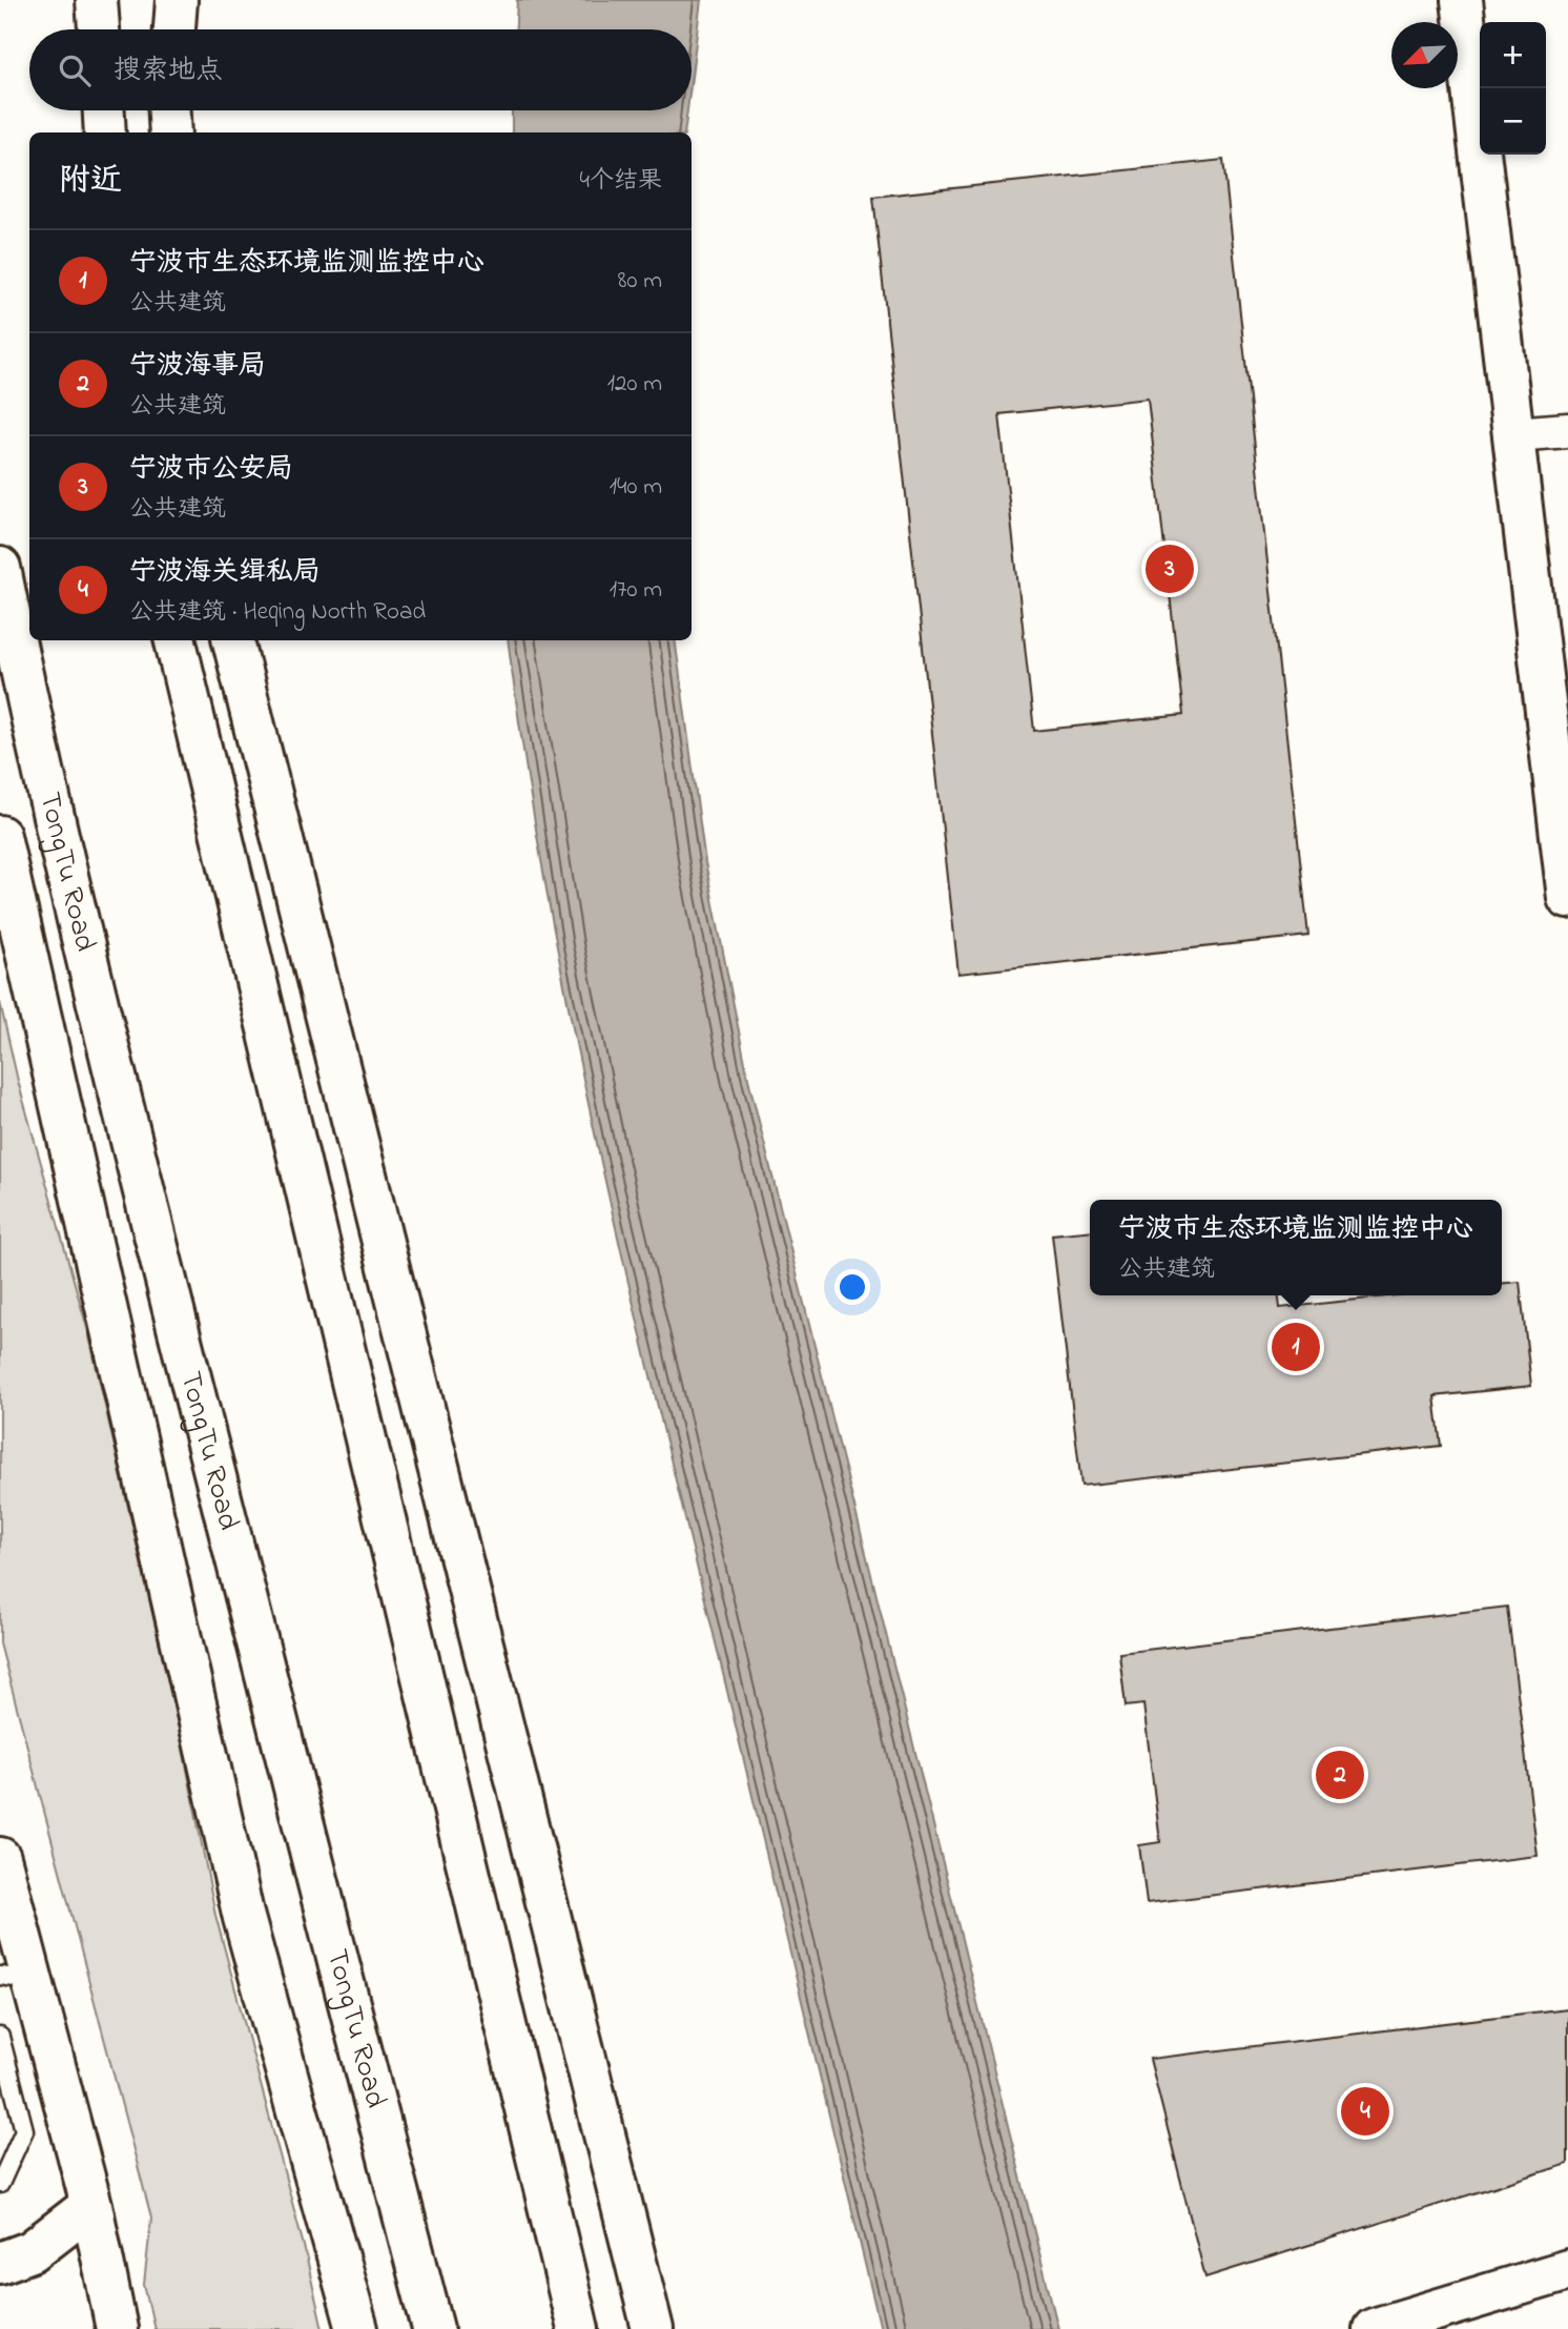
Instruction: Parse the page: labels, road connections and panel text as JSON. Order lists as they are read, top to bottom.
{
  "streets": {
    "main road": ["TongTu Road"]
  },
  "north": "bottom left",
  "page": {
    "map_buttons": ["+", "−"],
    "search": "搜索地点",
    "heading": ["附近", "4个结果"],
    "list": [
      {
        "mark": "1",
        "name": "宁波市生态环境监测监控中心",
        "note": "公共建筑",
        "value": "80 m"
      },
      {
        "mark": "2",
        "name": "宁波海事局",
        "note": "公共建筑",
        "value": "120 m"
      },
      {
        "mark": "3",
        "name": "宁波市公安局",
        "note": "公共建筑",
        "value": "140 m"
      },
      {
        "mark": "4",
        "name": "宁波海关缉私局",
        "note": "公共建筑 · Heqing North Road",
        "value": "170 m"
      }
    ],
    "pins": [
      "3",
      "1",
      "2",
      "4"
    ],
    "popup": ["宁波市生态环境监测监控中心", "公共建筑"]
  }
}
